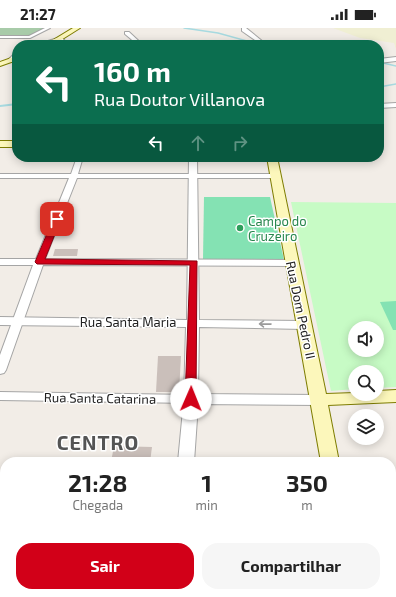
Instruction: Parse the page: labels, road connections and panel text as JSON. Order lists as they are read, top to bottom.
{
  "streets": {
    "main road": ["Rua Dom Pedro II"],
    "street": ["Rua Santa Maria", "Rua Santa Catarina"]
  },
  "crossings": [
    ["Rua Dom Pedro II", "Rua Santa Maria"],
    ["Rua Dom Pedro II", "Rua Santa Catarina"]
  ],
  "districts": ["CENTRO"],
  "places": ["Campo do Cruzeiro"],
  "page": {
    "status": "21:27",
    "turn": ["160 m", "Rua Doutor Villanova"],
    "eta": [
      "21:28",
      "Chegada",
      "1",
      "min",
      "350",
      "m"
    ],
    "buttons": ["Sair", "Compartilhar"]
  }
}
